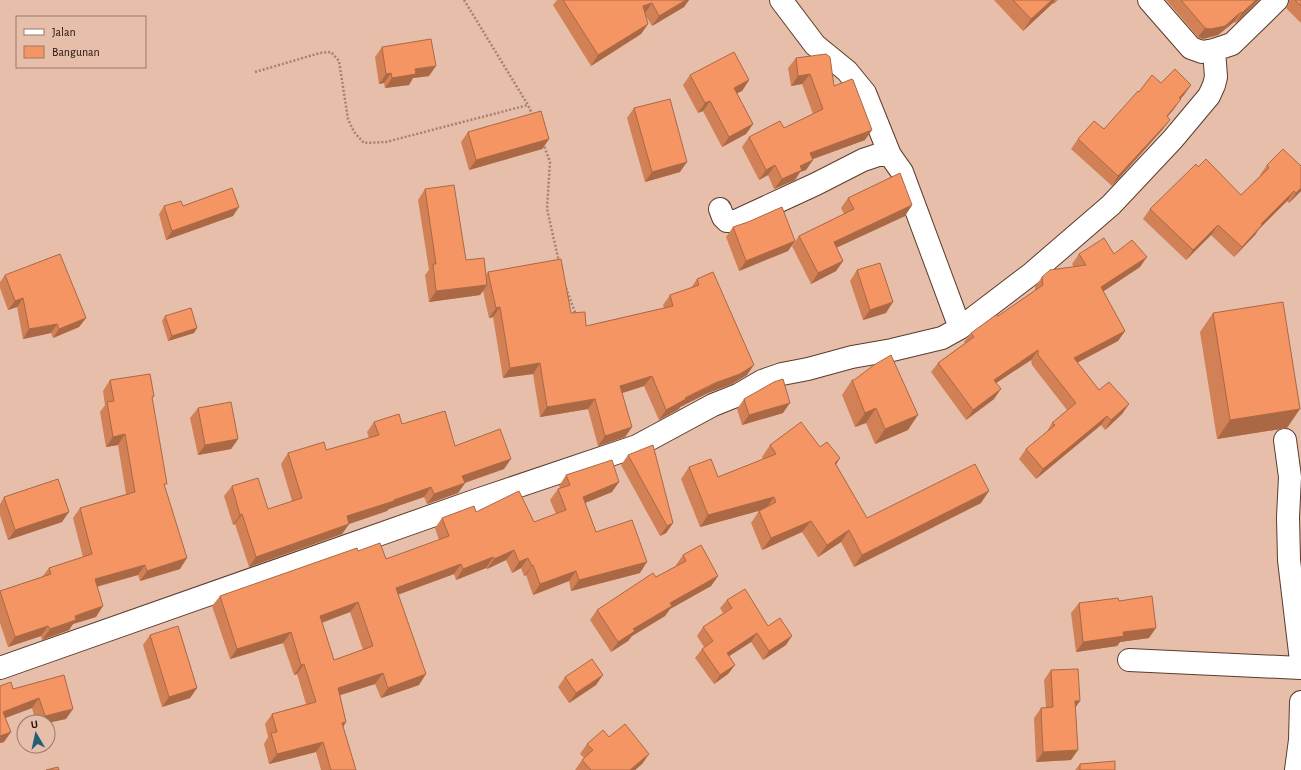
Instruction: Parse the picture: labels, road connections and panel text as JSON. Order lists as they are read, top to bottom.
{
  "legend": ["Jalan", "Bangunan"],
  "north": "top"
}
